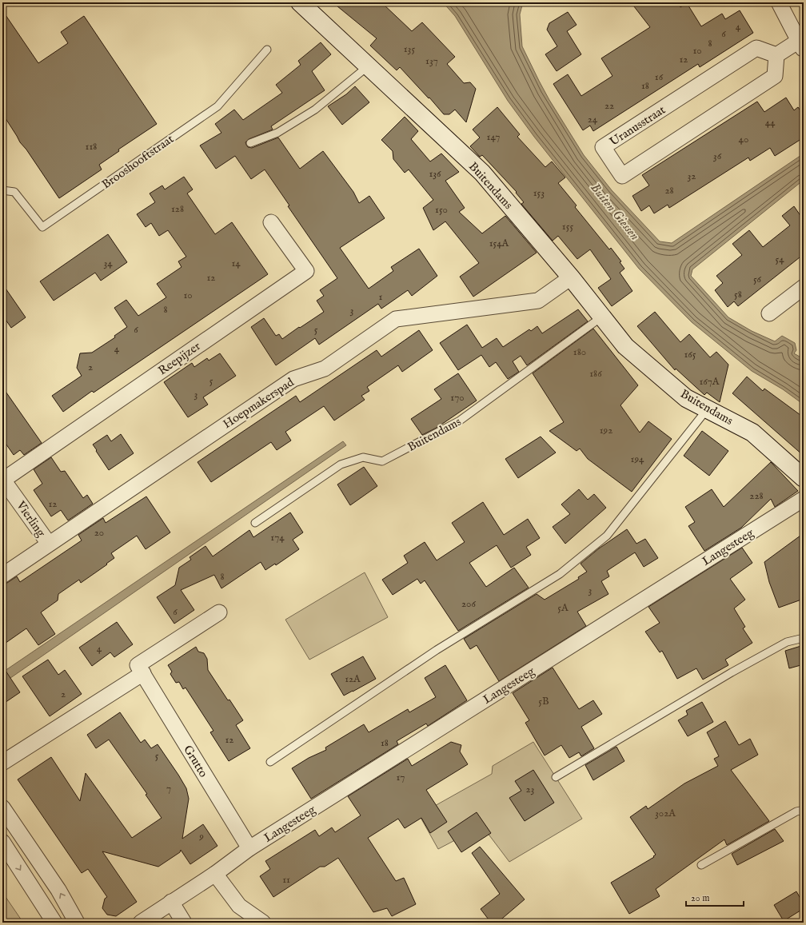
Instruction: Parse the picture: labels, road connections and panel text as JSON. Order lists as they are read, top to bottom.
{
  "streets": {
    "street": [
      "Uranusstraat",
      "Buitendams",
      "Reepijzer",
      "Hoepmakerspad",
      "Vierling",
      "Langesteeg",
      "Grutto"
    ],
    "lane": ["Brooshooftstraat"]
  },
  "crossings": [
    ["Buitendams", "Hoepmakerspad"],
    ["Reepijzer", "Vierling"],
    ["Hoepmakerspad", "Vierling"],
    ["Langesteeg", "Grutto"]
  ],
  "water": ["Buiten Giessen"],
  "house_numbers": [
    "4",
    "6",
    "8",
    "135",
    "10",
    "12",
    "137",
    "16",
    "18",
    "22",
    "24",
    "44",
    "147",
    "40",
    "118",
    "36",
    "136",
    "32",
    "28",
    "153",
    "128",
    "150",
    "155",
    "154A",
    "54",
    "34",
    "14",
    "12",
    "56",
    "58",
    "10",
    "1",
    "8",
    "3",
    "6",
    "5",
    "4",
    "180",
    "165",
    "2",
    "186",
    "5",
    "167A",
    "3",
    "170",
    "192",
    "194",
    "228",
    "12",
    "20",
    "174",
    "8",
    "3",
    "206",
    "5A",
    "6",
    "4",
    "12A",
    "2",
    "5B",
    "12",
    "18",
    "5",
    "17",
    "7",
    "23",
    "302A",
    "9",
    "11"
  ],
  "scale_bar": "20 m"
}
